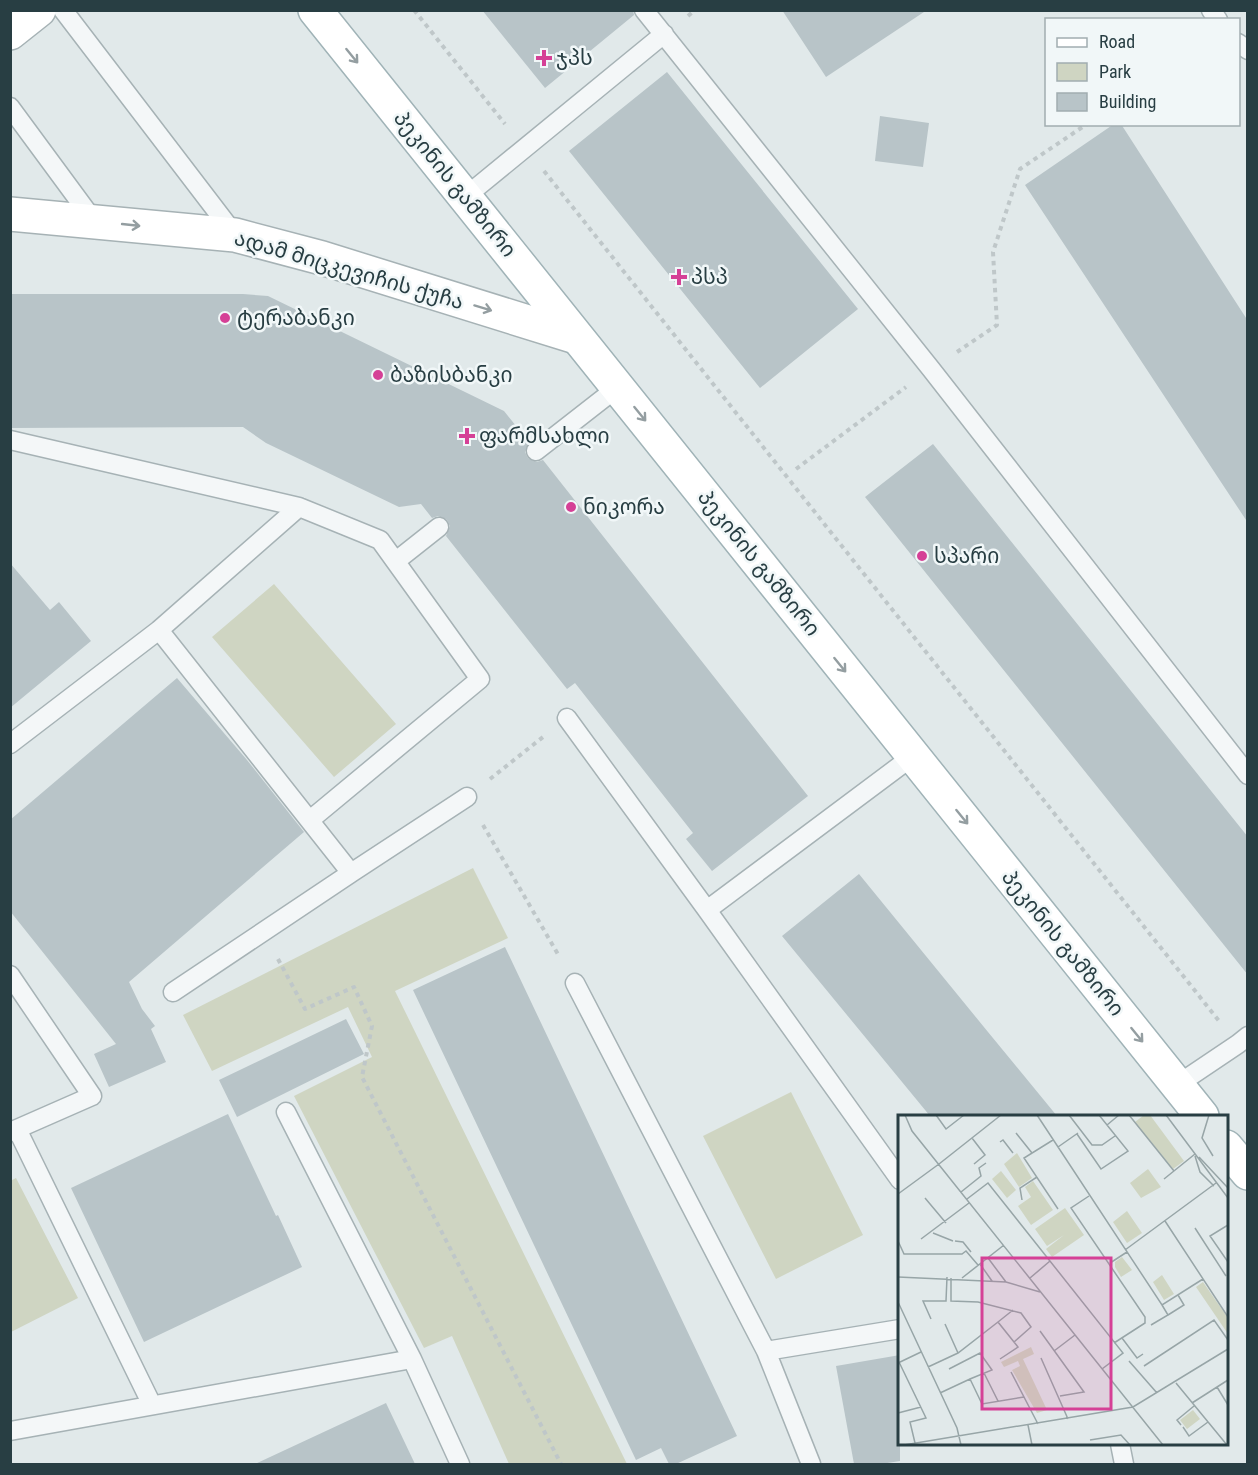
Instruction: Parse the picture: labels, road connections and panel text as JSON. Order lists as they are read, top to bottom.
{
  "streets": {
    "main road": ["პეკინის გამზირი", "ადამ მიცკევიჩის ქუჩა"]
  },
  "crossings": [
    ["პეკინის გამზირი", "ადამ მიცკევიჩის ქუჩა"]
  ],
  "one_way": ["პეკინის გამზირი", "ადამ მიცკევიჩის ქუჩა"],
  "places": {
    "health": ["ჯპს", "პსპ", "ფარმსახლი"],
    "other": [
      "ტერაბანკი",
      "ბაზისბანკი",
      "ნიკორა",
      "სპარი"
    ]
  },
  "legend": ["Road", "Park", "Building"]
}
